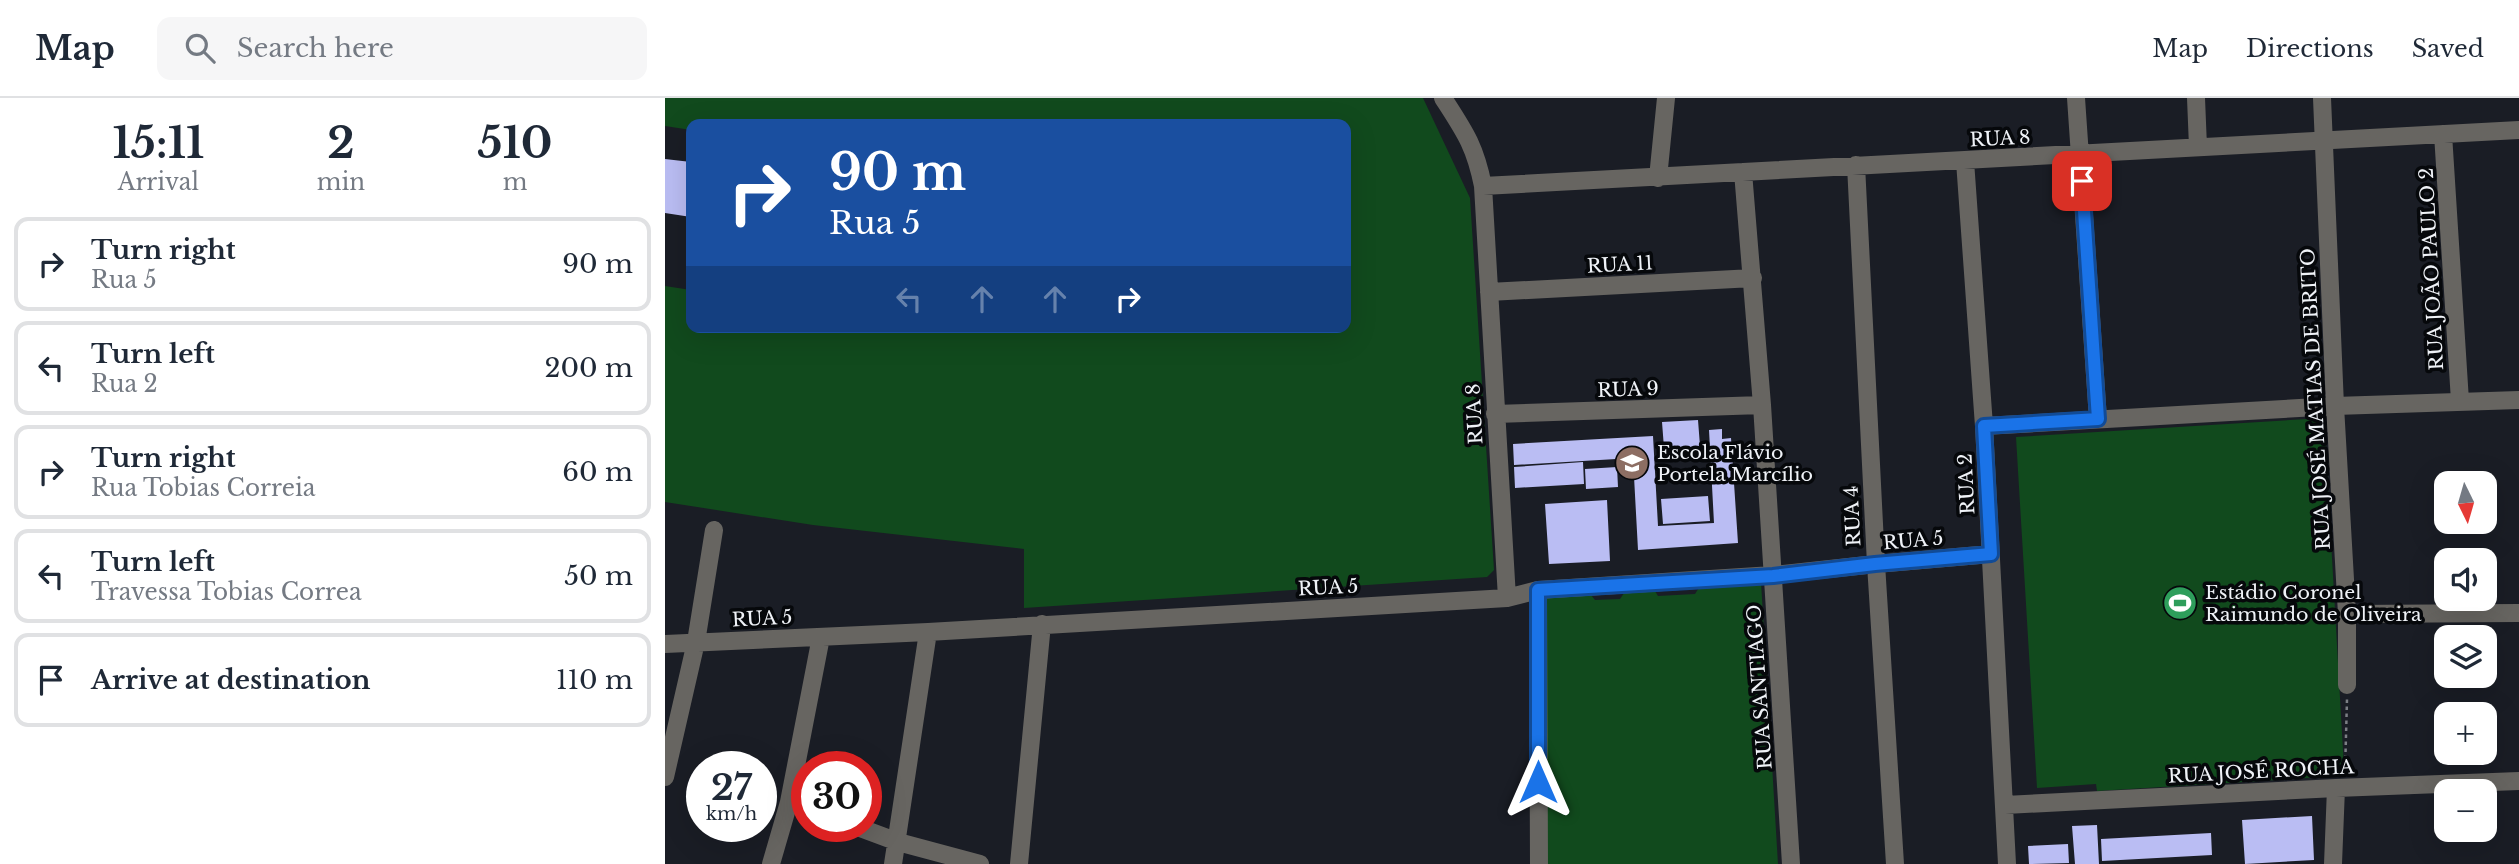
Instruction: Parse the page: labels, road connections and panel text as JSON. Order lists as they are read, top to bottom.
{
  "streets": {
    "street": [
      "RUA 8",
      "RUA 11",
      "RUA JOÃO PAULO 2",
      "RUA 9",
      "RUA JOSÉ MATIAS DE BRITO",
      "RUA 2",
      "RUA 4",
      "RUA 5",
      "RUA SANTIAGO",
      "RUA JOSÉ ROCHA"
    ]
  },
  "crossings": [
    ["RUA 8", "RUA 11"],
    ["RUA 8", "RUA JOÃO PAULO 2"],
    ["RUA 8", "RUA 9"],
    ["RUA 8", "RUA JOSÉ MATIAS DE BRITO"],
    ["RUA 8", "RUA 2"],
    ["RUA 8", "RUA 4"],
    ["RUA 8", "RUA 5"],
    ["RUA 8", "RUA SANTIAGO"],
    ["RUA 11", "RUA SANTIAGO"],
    ["RUA 9", "RUA SANTIAGO"],
    ["RUA 2", "RUA 5"],
    ["RUA 2", "RUA JOSÉ ROCHA"],
    ["RUA 4", "RUA 5"],
    ["RUA 5", "RUA SANTIAGO"]
  ],
  "places": {
    "school or university": ["Escola Flávio Portela Marcílio"],
    "sports": ["Estádio Coronel Raimundo de Oliveira"]
  },
  "north": "bottom",
  "page": {
    "header": "Map",
    "search": "Search here",
    "nav": ["Map", "Directions", "Saved"],
    "eta": [
      "15:11",
      "Arrival",
      "2",
      "min",
      "510",
      "m"
    ],
    "turn": ["90 m", "Rua 5"],
    "list": [
      {
        "name": "Turn right",
        "note": "Rua 5",
        "value": "90 m"
      },
      {
        "name": "Turn left",
        "note": "Rua 2",
        "value": "200 m"
      },
      {
        "name": "Turn right",
        "note": "Rua Tobias Correia",
        "value": "60 m"
      },
      {
        "name": "Turn left",
        "note": "Travessa Tobias Correa",
        "value": "50 m"
      },
      {
        "name": "Arrive at destination",
        "value": "110 m"
      }
    ],
    "map_buttons": ["+", "−"],
    "speed": "27 km/h",
    "limit": "30"
  }
}
